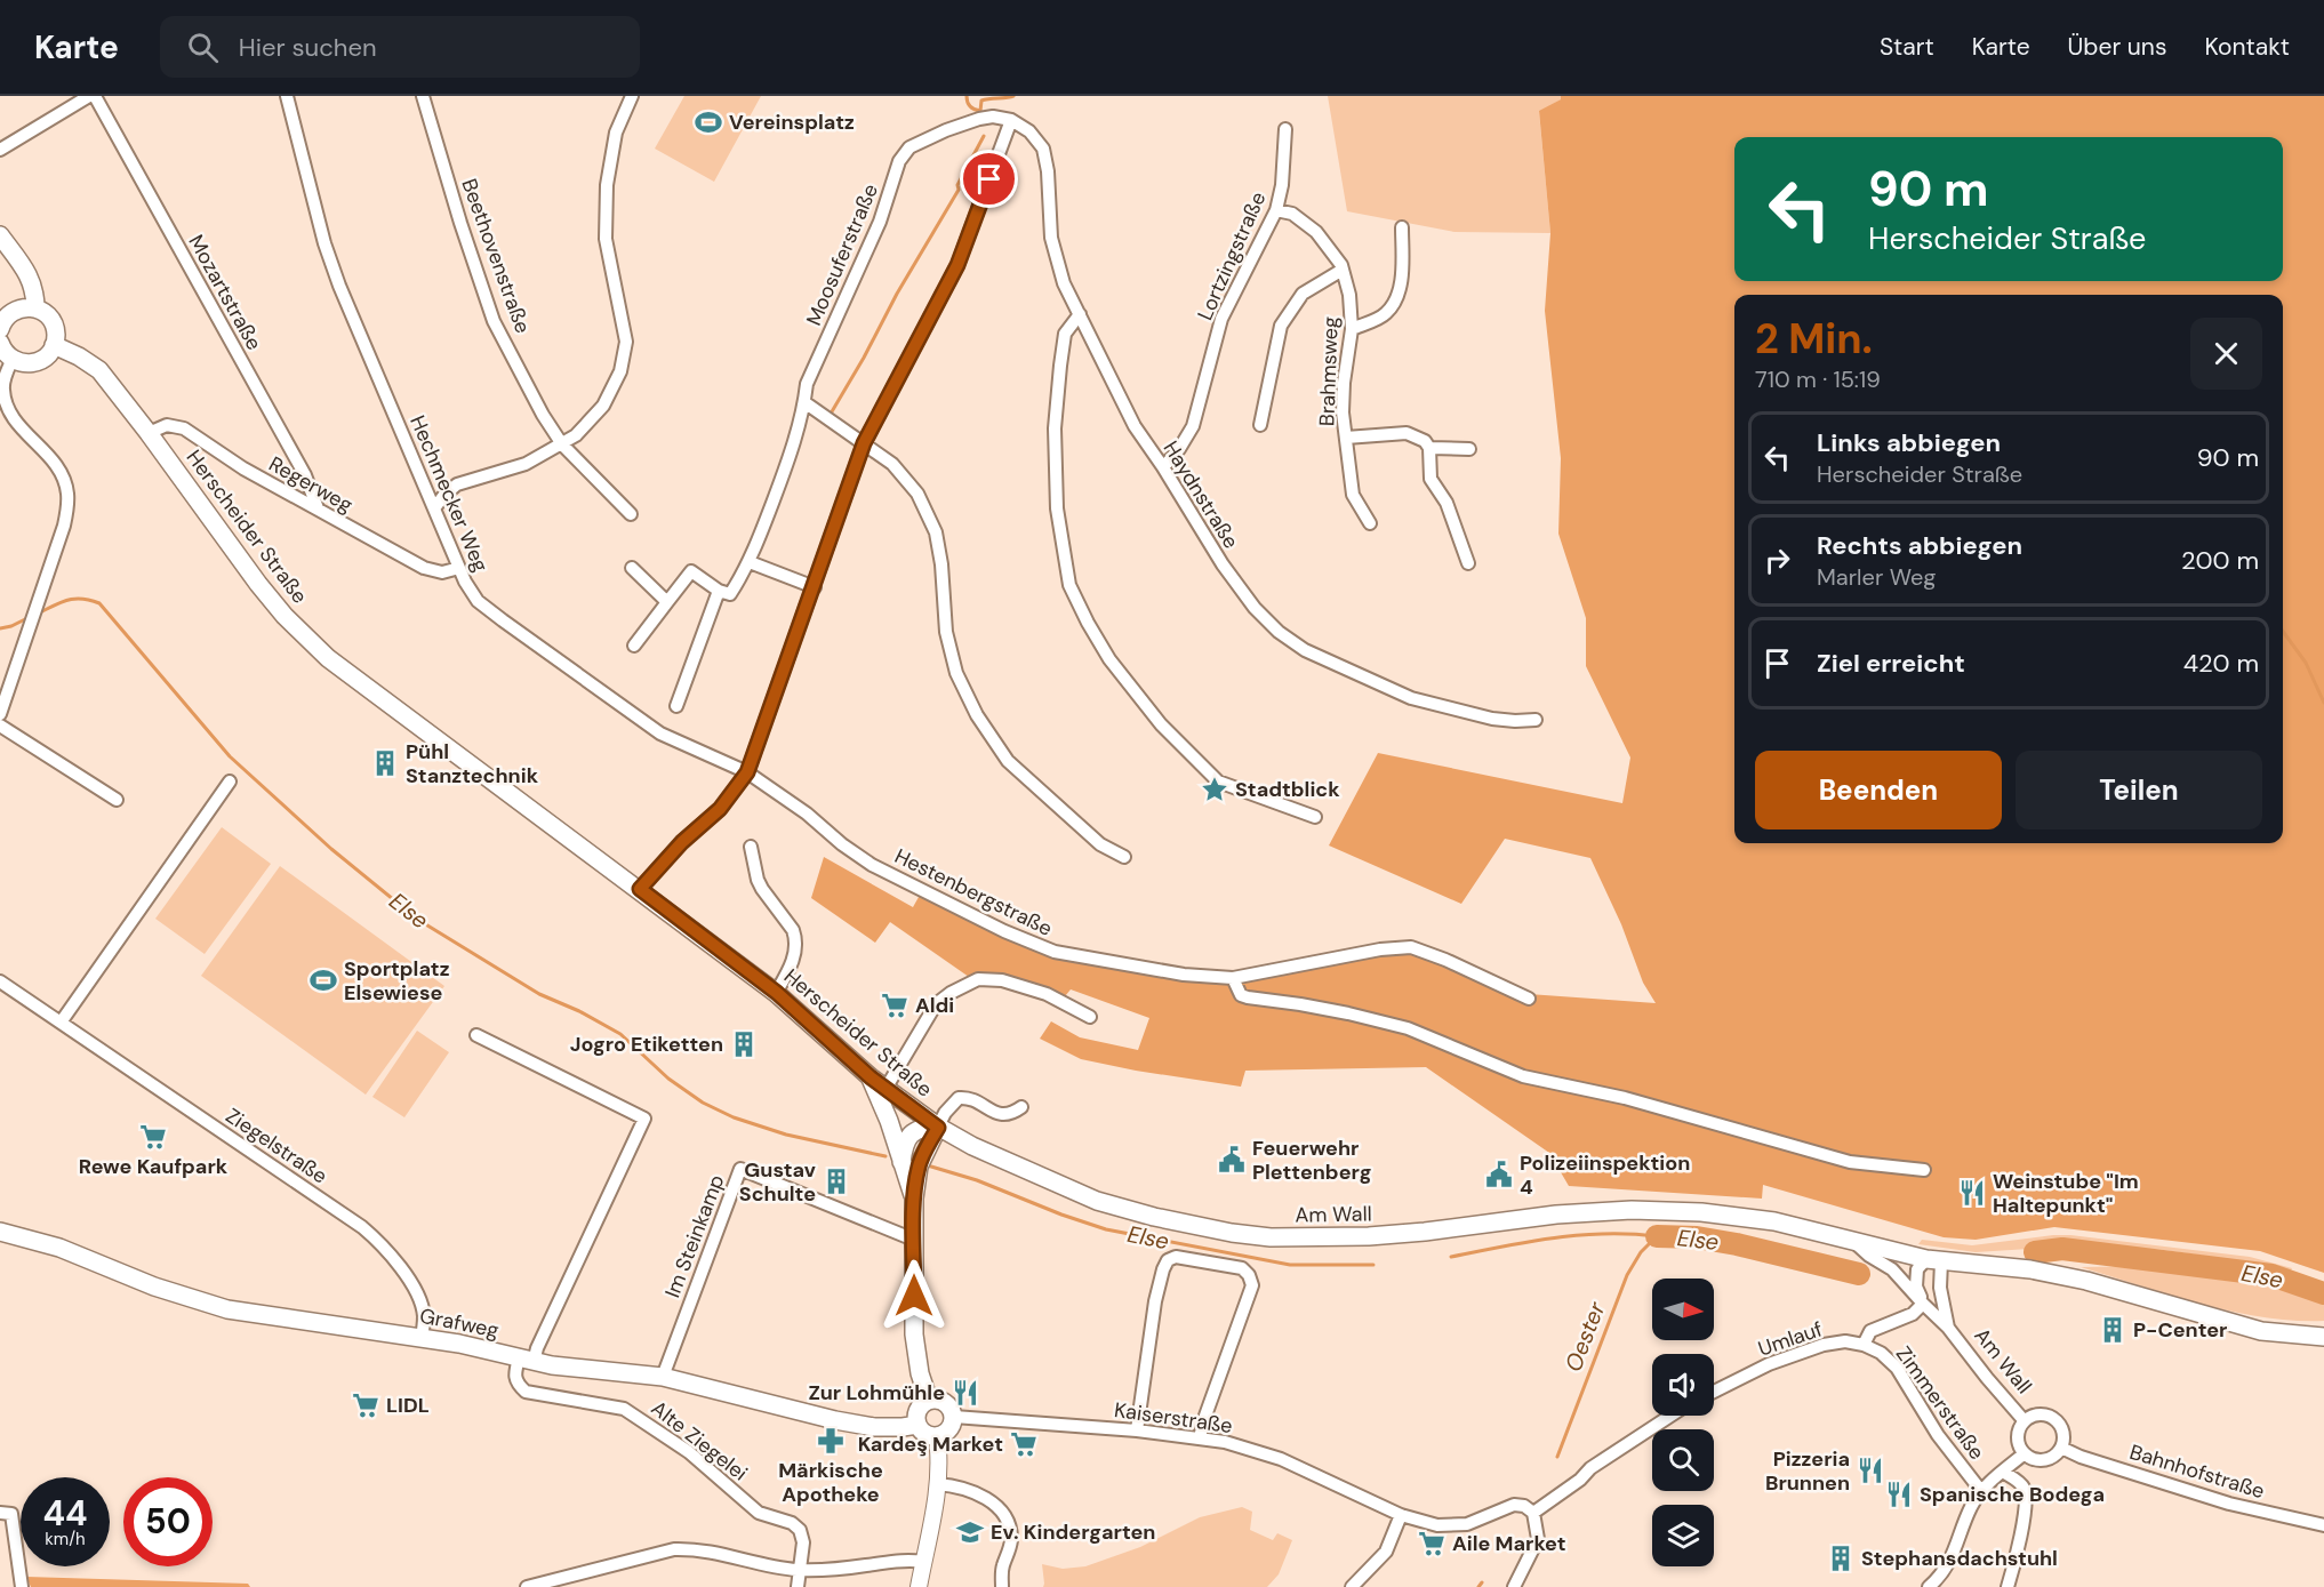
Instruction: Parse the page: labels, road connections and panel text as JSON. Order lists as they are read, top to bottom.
{
  "streets": {
    "main road": ["Herscheider Straße", "Am Wall", "Grafweg"],
    "street": [
      "Moosuferstraße",
      "Beethovenstraße",
      "Lortzingstraße",
      "Mozartstraße",
      "Brahmsweg",
      "Regerweg",
      "Hechmecker Weg",
      "Haydnstraße",
      "Hestenbergstraße",
      "Ziegelstraße",
      "Im Steinkamp",
      "Umlauf",
      "Zimmerstraße",
      "Kaiserstraße",
      "Alte Ziegelei",
      "Bahnhofstraße"
    ]
  },
  "crossings": [
    ["Moosuferstraße", "Haydnstraße"],
    ["Lortzingstraße", "Brahmsweg"],
    ["Lortzingstraße", "Haydnstraße"],
    ["Mozartstraße", "Regerweg"],
    ["Regerweg", "Hechmecker Weg"],
    ["Regerweg", "Herscheider Straße"],
    ["Hechmecker Weg", "Hestenbergstraße"],
    ["Herscheider Straße", "Am Wall"],
    ["Ziegelstraße", "Grafweg"],
    ["Am Wall", "Bahnhofstraße"],
    ["Im Steinkamp", "Grafweg"],
    ["Grafweg", "Kaiserstraße"],
    ["Grafweg", "Alte Ziegelei"],
    ["Umlauf", "Zimmerstraße"]
  ],
  "water": ["Else", "Oester"],
  "places": {
    "sports": ["Vereinsplatz", "Sportplatz Elsewiese"],
    "building": [
      "Pühl Stanztechnik",
      "Jogro Etiketten",
      "Gustav Schulte",
      "P-Center",
      "Stephansdachstuhl"
    ],
    "place": ["Stadtblick"],
    "supermarket": [
      "Aldi",
      "Rewe Kaufpark",
      "LIDL",
      "Kardeş Market",
      "Aile Market"
    ],
    "public building": ["Feuerwehr Plettenberg", "Polizeiinspektion 4"],
    "restaurant": [
      "Weinstube \"Im Haltepunkt\"",
      "Zur Lohmühle",
      "Pizzeria Brunnen",
      "Spanische Bodega"
    ],
    "pharmacy": ["Märkische Apotheke"],
    "school or university": ["Ev. Kindergarten"]
  },
  "north": "right",
  "page": {
    "header": "Karte",
    "search": "Hier suchen",
    "nav": [
      "Start",
      "Karte",
      "Über uns",
      "Kontakt"
    ],
    "turn": ["90 m", "Herscheider Straße"],
    "heading": ["2 Min.", "710 m · 15:19"],
    "list": [
      {
        "name": "Links abbiegen",
        "note": "Herscheider Straße",
        "value": "90 m"
      },
      {
        "name": "Rechts abbiegen",
        "note": "Marler Weg",
        "value": "200 m"
      },
      {
        "name": "Ziel erreicht",
        "value": "420 m"
      }
    ],
    "buttons": ["Beenden", "Teilen"],
    "speed": "44 km/h",
    "limit": "50"
  }
}
